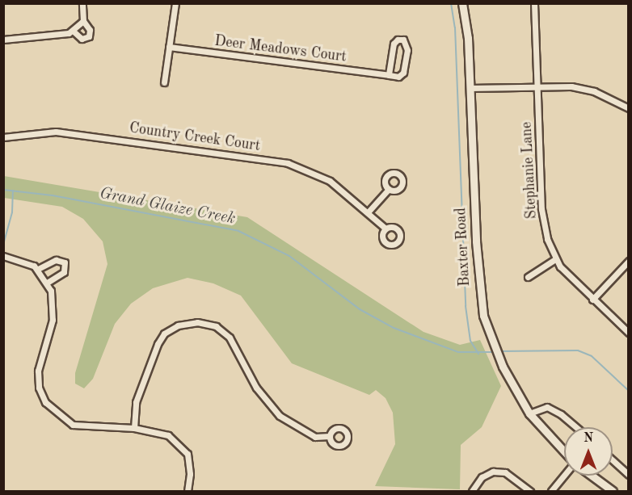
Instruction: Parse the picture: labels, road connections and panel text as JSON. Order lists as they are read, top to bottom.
{
  "streets": {
    "main road": ["Baxter Road"],
    "street": ["Deer Meadows Court", "Country Creek Court", "Stephanie Lane"]
  },
  "water": ["Grand Glaize Creek"],
  "north": "top"
}
